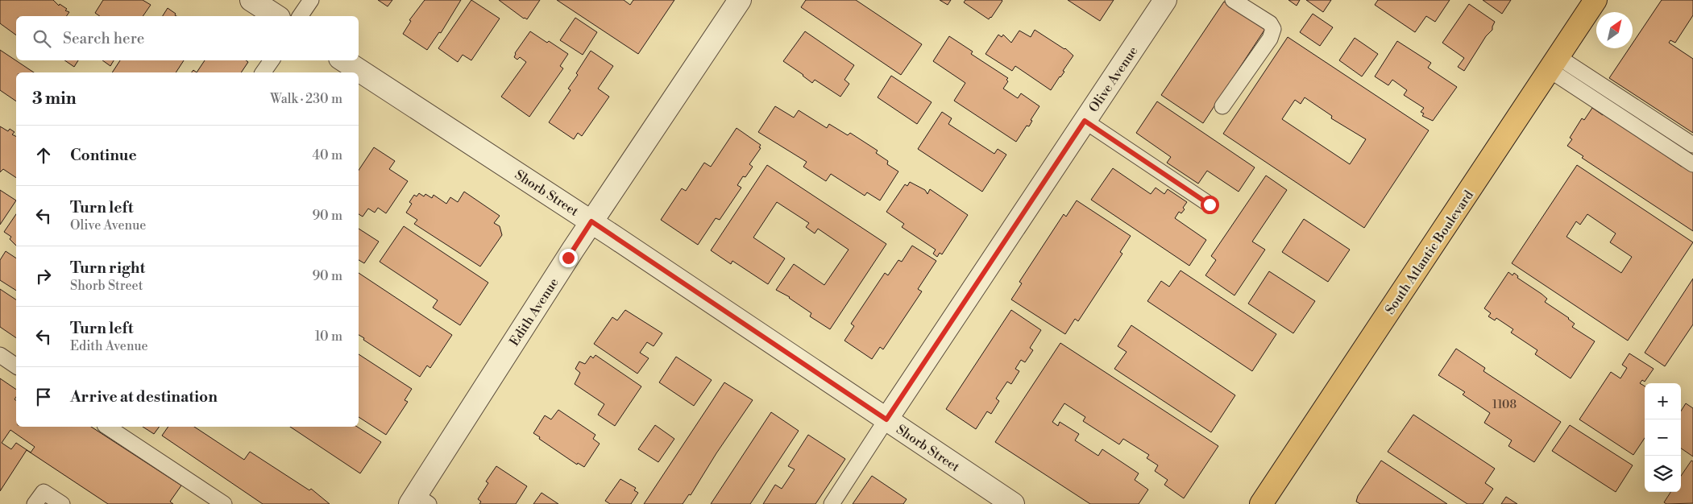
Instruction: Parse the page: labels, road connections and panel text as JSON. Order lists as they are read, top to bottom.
{
  "streets": {
    "main road": ["South Atlantic Boulevard"],
    "street": ["Olive Avenue", "Shorb Street", "Edith Avenue"]
  },
  "crossings": [
    ["Olive Avenue", "Shorb Street"],
    ["Shorb Street", "Edith Avenue"]
  ],
  "house_numbers": ["1108"],
  "north": "top right",
  "page": {
    "search": "Search here",
    "heading": ["3 min", "Walk · 230 m"],
    "list": [
      ["Continue", "40 m"],
      ["Turn left", "Olive Avenue", "90 m"],
      ["Turn right", "Shorb Street", "90 m"],
      ["Turn left", "Edith Avenue", "10 m"],
      "Arrive at destination"
    ],
    "map_buttons": ["+", "−"]
  }
}
